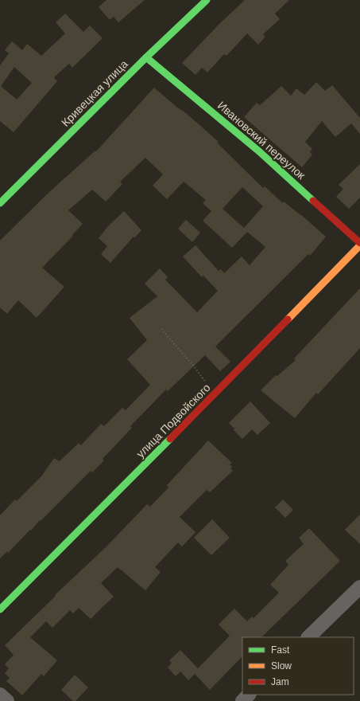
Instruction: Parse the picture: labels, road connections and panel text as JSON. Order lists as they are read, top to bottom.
{
  "streets": {
    "street": ["Кривецкая улица", "Ивановский переулок", "улица Подвойского"]
  },
  "crossings": [
    ["Кривецкая улица", "Ивановский переулок"],
    ["Ивановский переулок", "улица Подвойского"]
  ],
  "legend": ["Fast", "Slow", "Jam"]
}
